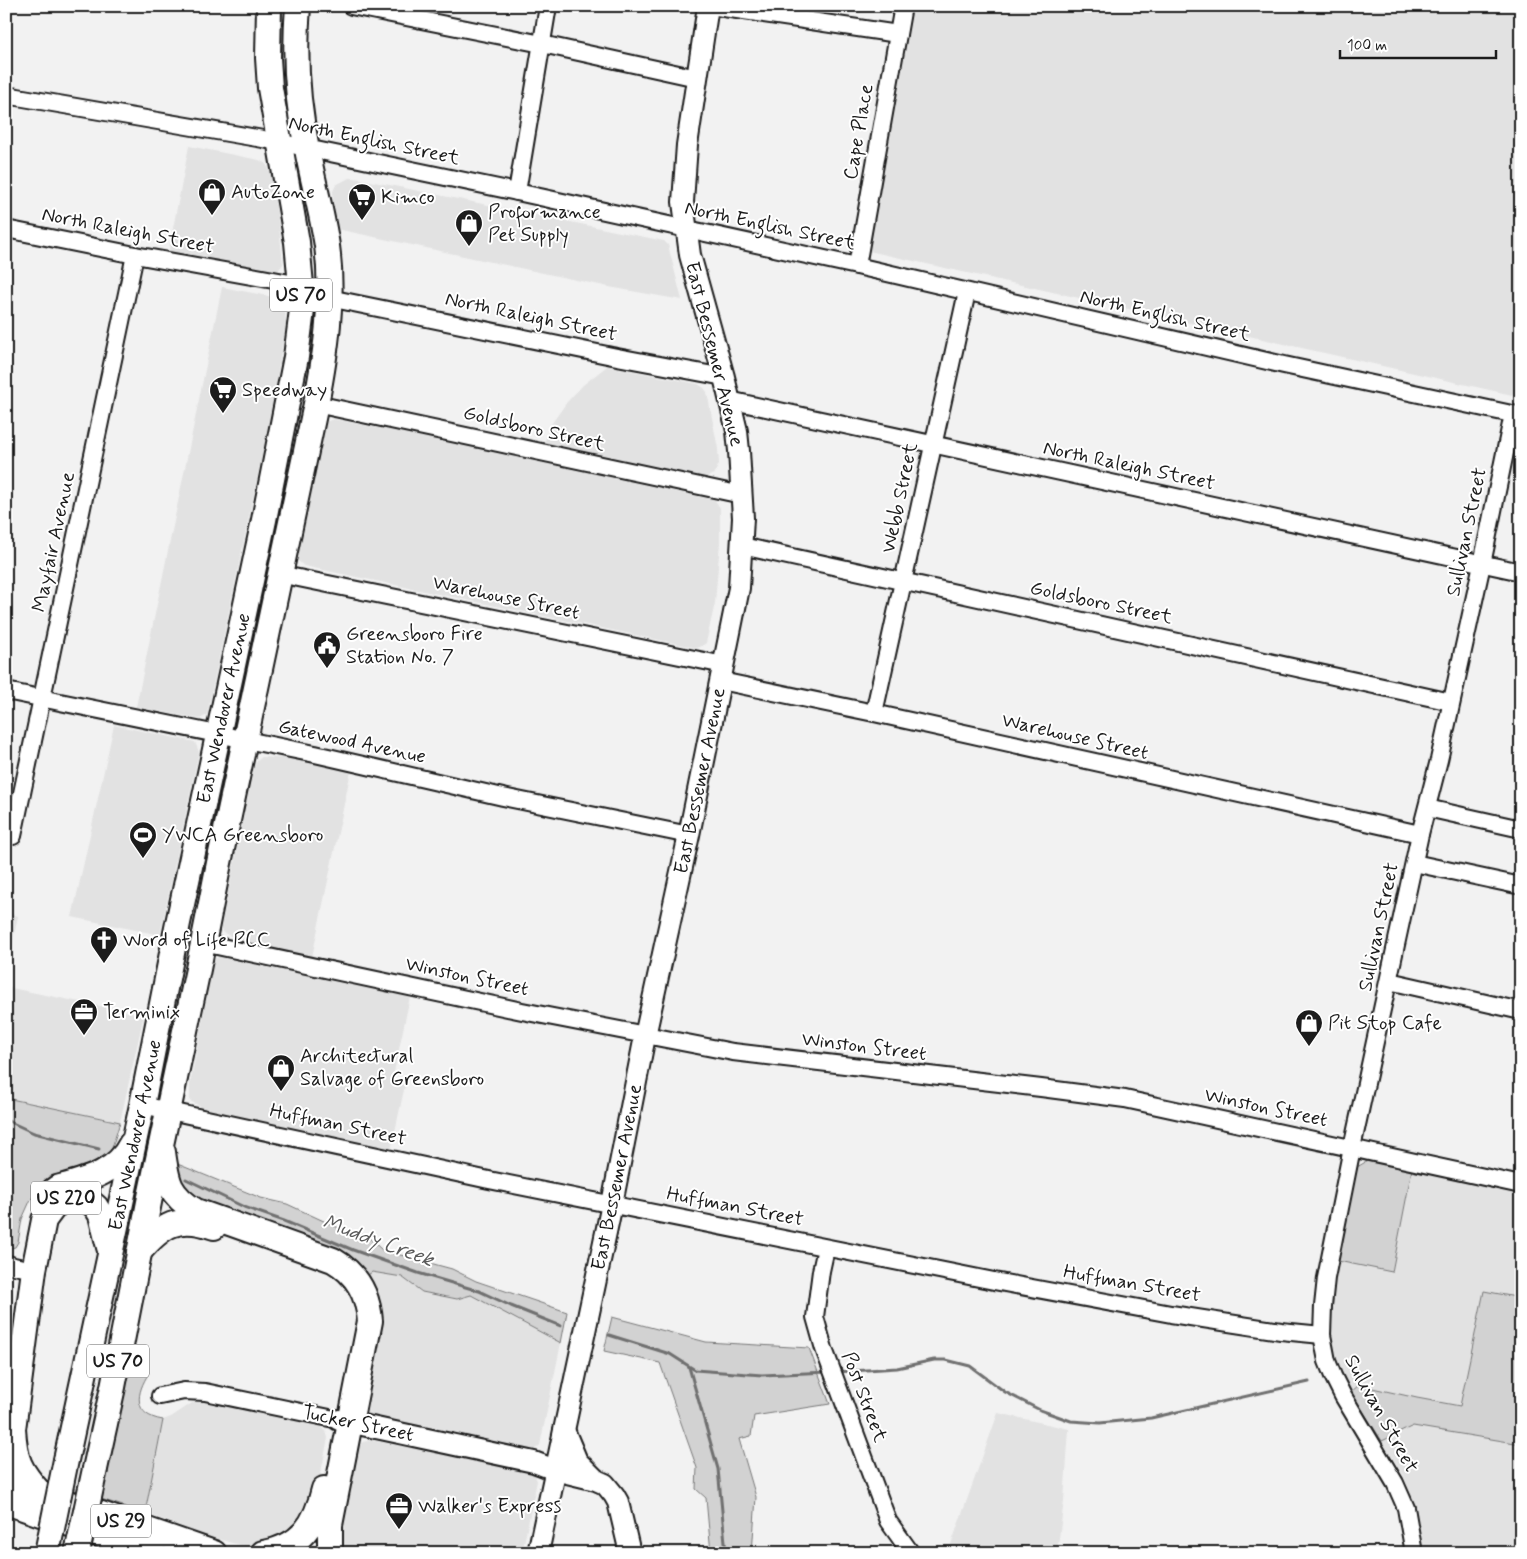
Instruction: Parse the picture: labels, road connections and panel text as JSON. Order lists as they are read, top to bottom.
{
  "streets": {
    "highway": [
      "US 70",
      "East Wendover Avenue",
      "US 220",
      "US 29"
    ],
    "main road": ["East Bessemer Avenue", "Tucker Street"],
    "street": [
      "Cape Place",
      "North English Street",
      "North Raleigh Street",
      "Goldsboro Street",
      "Webb Street",
      "Sullivan Street",
      "Mayfair Avenue",
      "Warehouse Street",
      "Gatewood Avenue",
      "Winston Street",
      "Huffman Street",
      "Post Street"
    ]
  },
  "crossings": [
    ["Cape Place", "North English Street"],
    ["North English Street", "East Bessemer Avenue"],
    ["North English Street", "Webb Street"],
    ["North English Street", "Sullivan Street"],
    ["North English Street", "East Wendover Avenue"],
    ["North Raleigh Street", "East Bessemer Avenue"],
    ["North Raleigh Street", "Webb Street"],
    ["North Raleigh Street", "Sullivan Street"],
    ["North Raleigh Street", "Mayfair Avenue"],
    ["North Raleigh Street", "East Wendover Avenue"],
    ["East Bessemer Avenue", "Goldsboro Street"],
    ["East Bessemer Avenue", "Warehouse Street"],
    ["East Bessemer Avenue", "Gatewood Avenue"],
    ["East Bessemer Avenue", "Winston Street"],
    ["East Bessemer Avenue", "Huffman Street"],
    ["East Bessemer Avenue", "Tucker Street"],
    ["Goldsboro Street", "Webb Street"],
    ["Goldsboro Street", "Sullivan Street"],
    ["Goldsboro Street", "East Wendover Avenue"],
    ["Webb Street", "Warehouse Street"],
    ["Sullivan Street", "Warehouse Street"],
    ["Sullivan Street", "Winston Street"],
    ["Sullivan Street", "Huffman Street"],
    ["Mayfair Avenue", "Gatewood Avenue"],
    ["Warehouse Street", "East Wendover Avenue"],
    ["East Wendover Avenue", "Gatewood Avenue"],
    ["East Wendover Avenue", "Winston Street"],
    ["East Wendover Avenue", "Huffman Street"],
    ["East Wendover Avenue", "US 220"],
    ["Huffman Street", "Post Street"],
    ["US 220", "US 29"]
  ],
  "water": ["Muddy Creek"],
  "places": {
    "shop": [
      "AutoZone",
      "Proformance Pet Supply",
      "Pit Stop Cafe",
      "Architectural Salvage of Greensboro"
    ],
    "supermarket": ["Kimco", "Speedway"],
    "public building": ["Greensboro Fire Station No. 7"],
    "sports": ["YWCA Greensboro"],
    "church": ["Word of Life PCC"],
    "office": ["Terminix", "Walker's Express"]
  },
  "scale_bar": "100 m"
}
